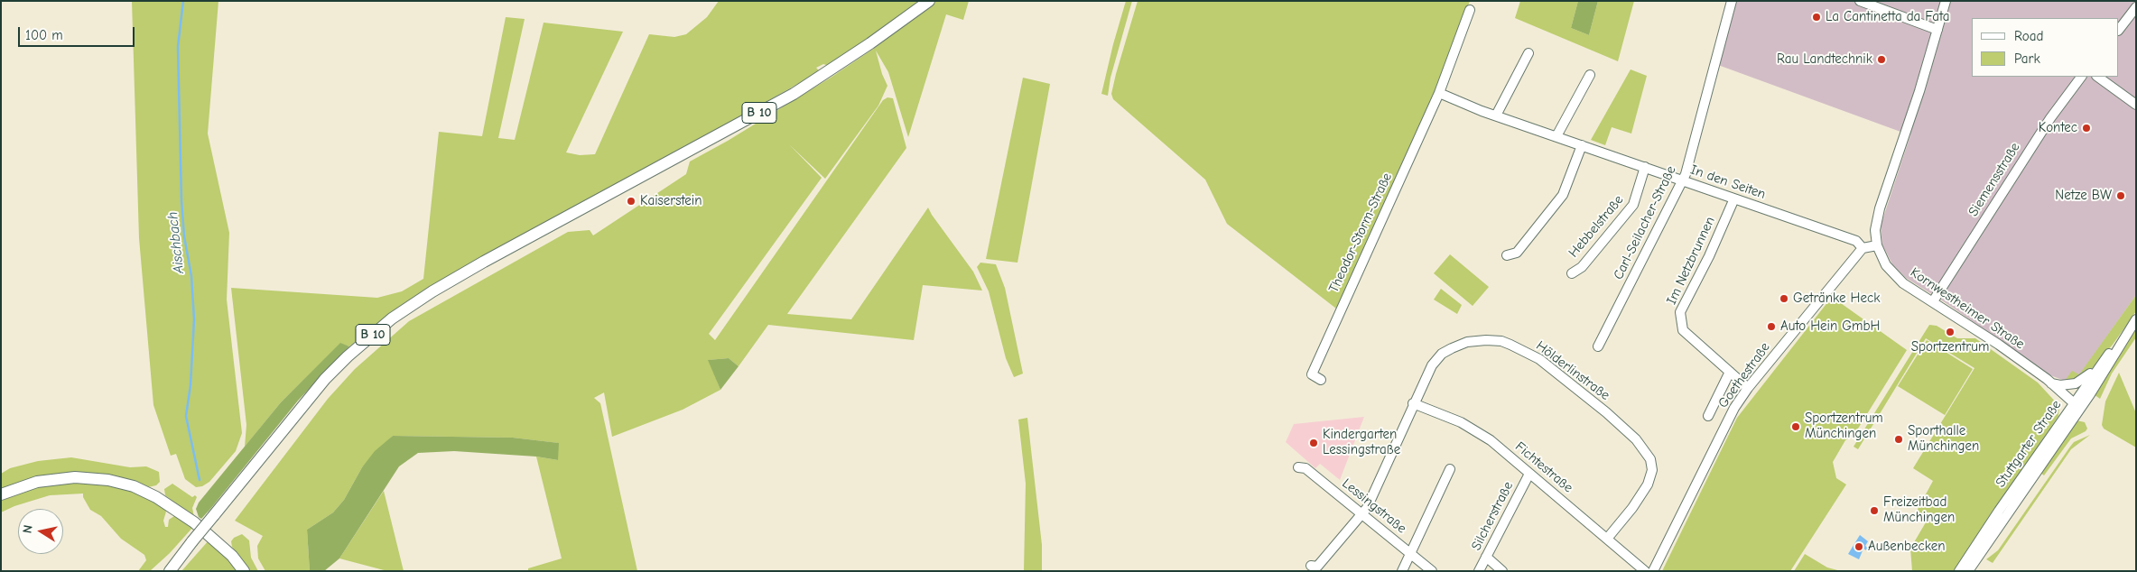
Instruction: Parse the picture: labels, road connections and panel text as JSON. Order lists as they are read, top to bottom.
{
  "streets": {
    "main road": ["B 10"],
    "street": [
      "Siemensstraße",
      "In den Seiten",
      "Carl-Seilacher-Straße",
      "Hebbelstraße",
      "Theodor-Storm-Straße",
      "Im Netzbrunnen",
      "Kornwestheimer Straße",
      "Hölderlinstraße",
      "Goethestraße",
      "Stuttgarter Straße",
      "Fichtestraße",
      "Lessingstraße",
      "Silcherstraße"
    ]
  },
  "crossings": [
    ["Siemensstraße", "Kornwestheimer Straße"],
    ["In den Seiten", "Carl-Seilacher-Straße"],
    ["In den Seiten", "Hebbelstraße"],
    ["In den Seiten", "Theodor-Storm-Straße"],
    ["In den Seiten", "Im Netzbrunnen"],
    ["In den Seiten", "Goethestraße"],
    ["Im Netzbrunnen", "Goethestraße"],
    ["Kornwestheimer Straße", "Stuttgarter Straße"],
    ["Hölderlinstraße", "Fichtestraße"],
    ["Hölderlinstraße", "Lessingstraße"],
    ["Fichtestraße", "Silcherstraße"]
  ],
  "water": ["Aischbach"],
  "places": [
    "La Cantinetta da Fata",
    "Rau Landtechnik",
    "Kontec",
    "Netze BW",
    "Kaiserstein",
    "Getränke Heck",
    "Auto Hein GmbH",
    "Sportzentrum",
    "Sportzentrum Münchingen",
    "Sporthalle Münchingen",
    "Kindergarten Lessingstraße",
    "Freizeitbad Münchingen",
    "Außenbecken"
  ],
  "legend": ["Road", "Park"],
  "scale_bar": "100 m",
  "north": "left"
}
